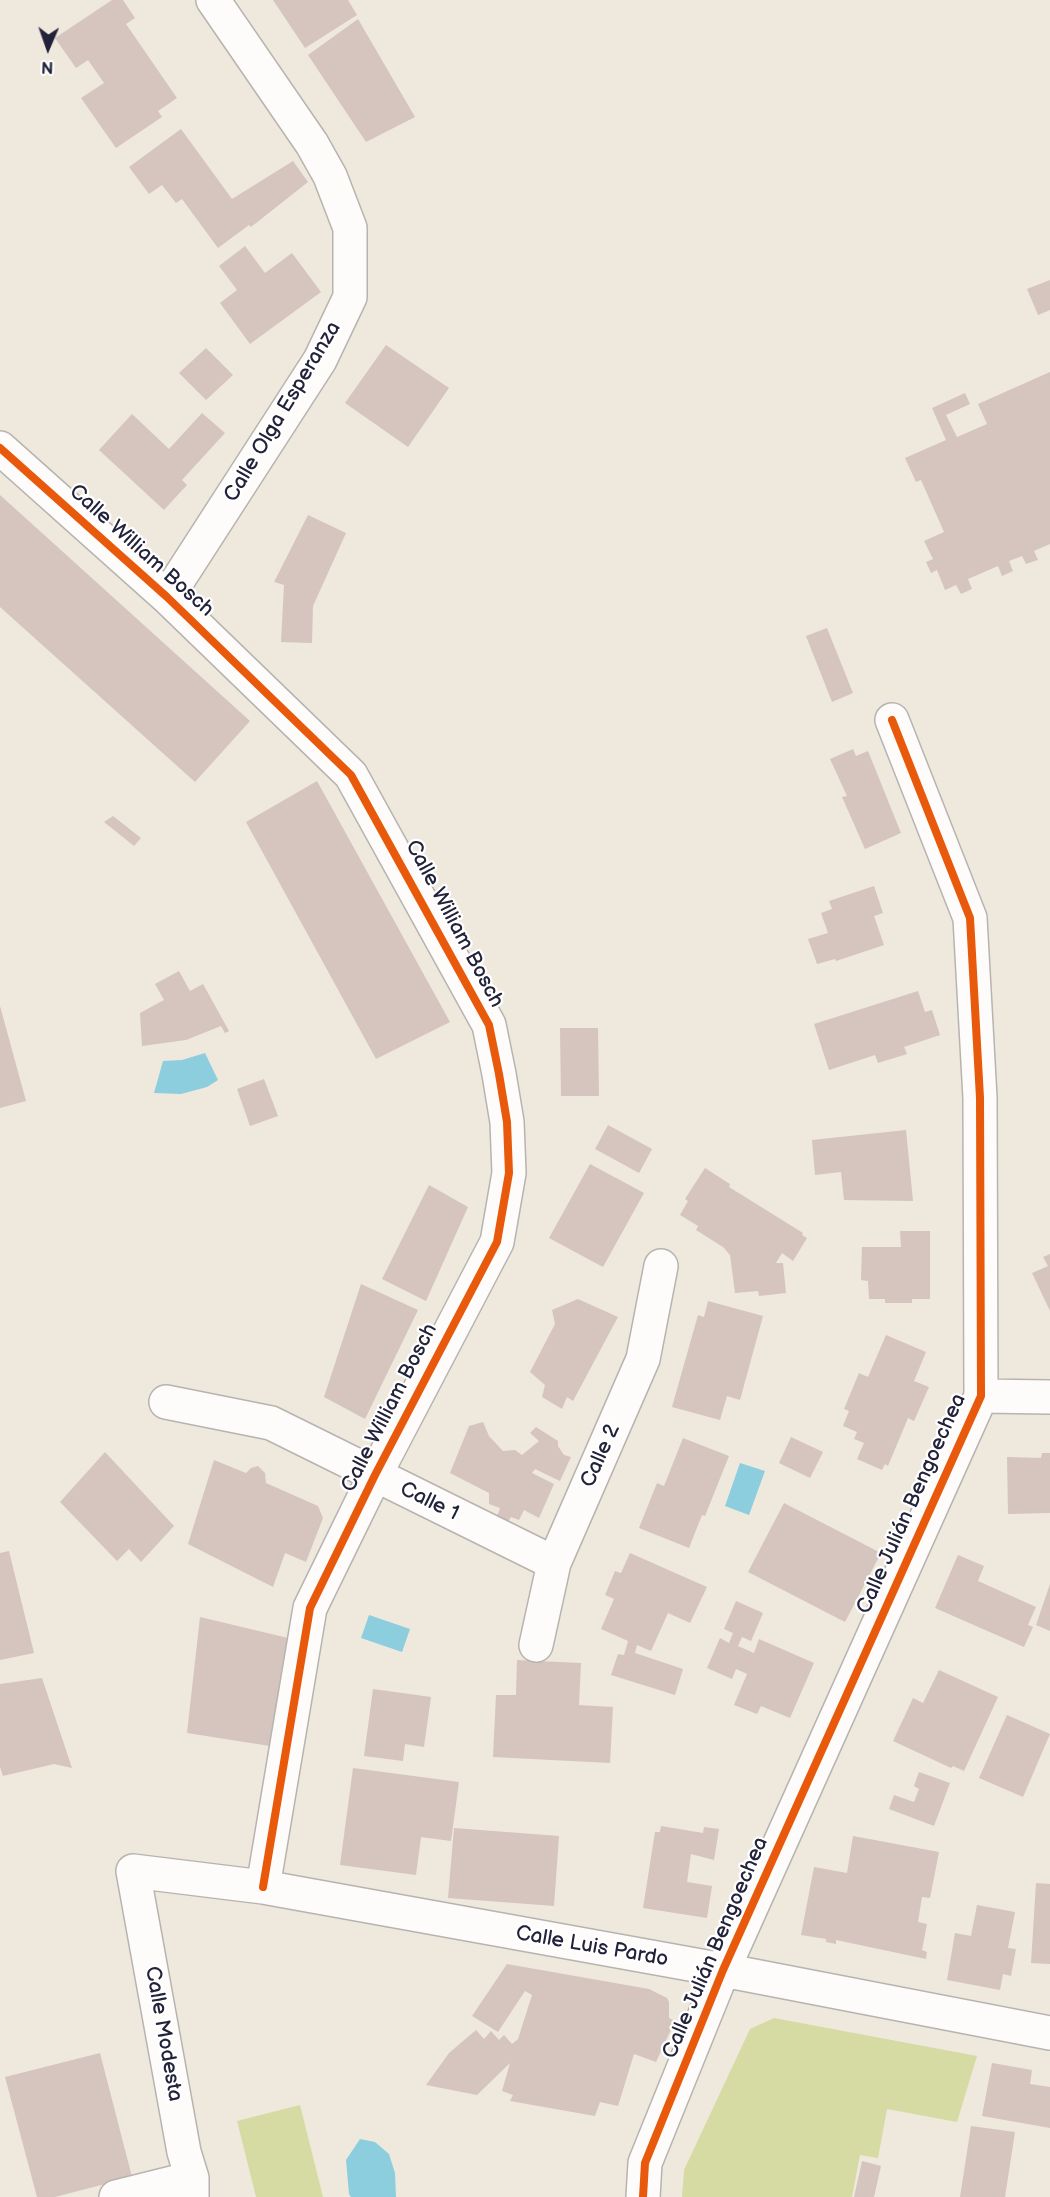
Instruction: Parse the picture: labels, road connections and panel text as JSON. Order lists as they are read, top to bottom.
{
  "streets": {
    "street": [
      "Calle Olga Esperanza",
      "Calle William Bosch",
      "Calle 2",
      "Calle 1",
      "Calle Julián Bengoechea",
      "Calle Luis Pardo",
      "Calle Modesta"
    ]
  },
  "crossings": [
    ["Calle Olga Esperanza", "Calle William Bosch"],
    ["Calle William Bosch", "Calle 1"],
    ["Calle William Bosch", "Calle Luis Pardo"],
    ["Calle 2", "Calle 1"],
    ["Calle Julián Bengoechea", "Calle Luis Pardo"],
    ["Calle Luis Pardo", "Calle Modesta"]
  ],
  "north": "bottom"
}
